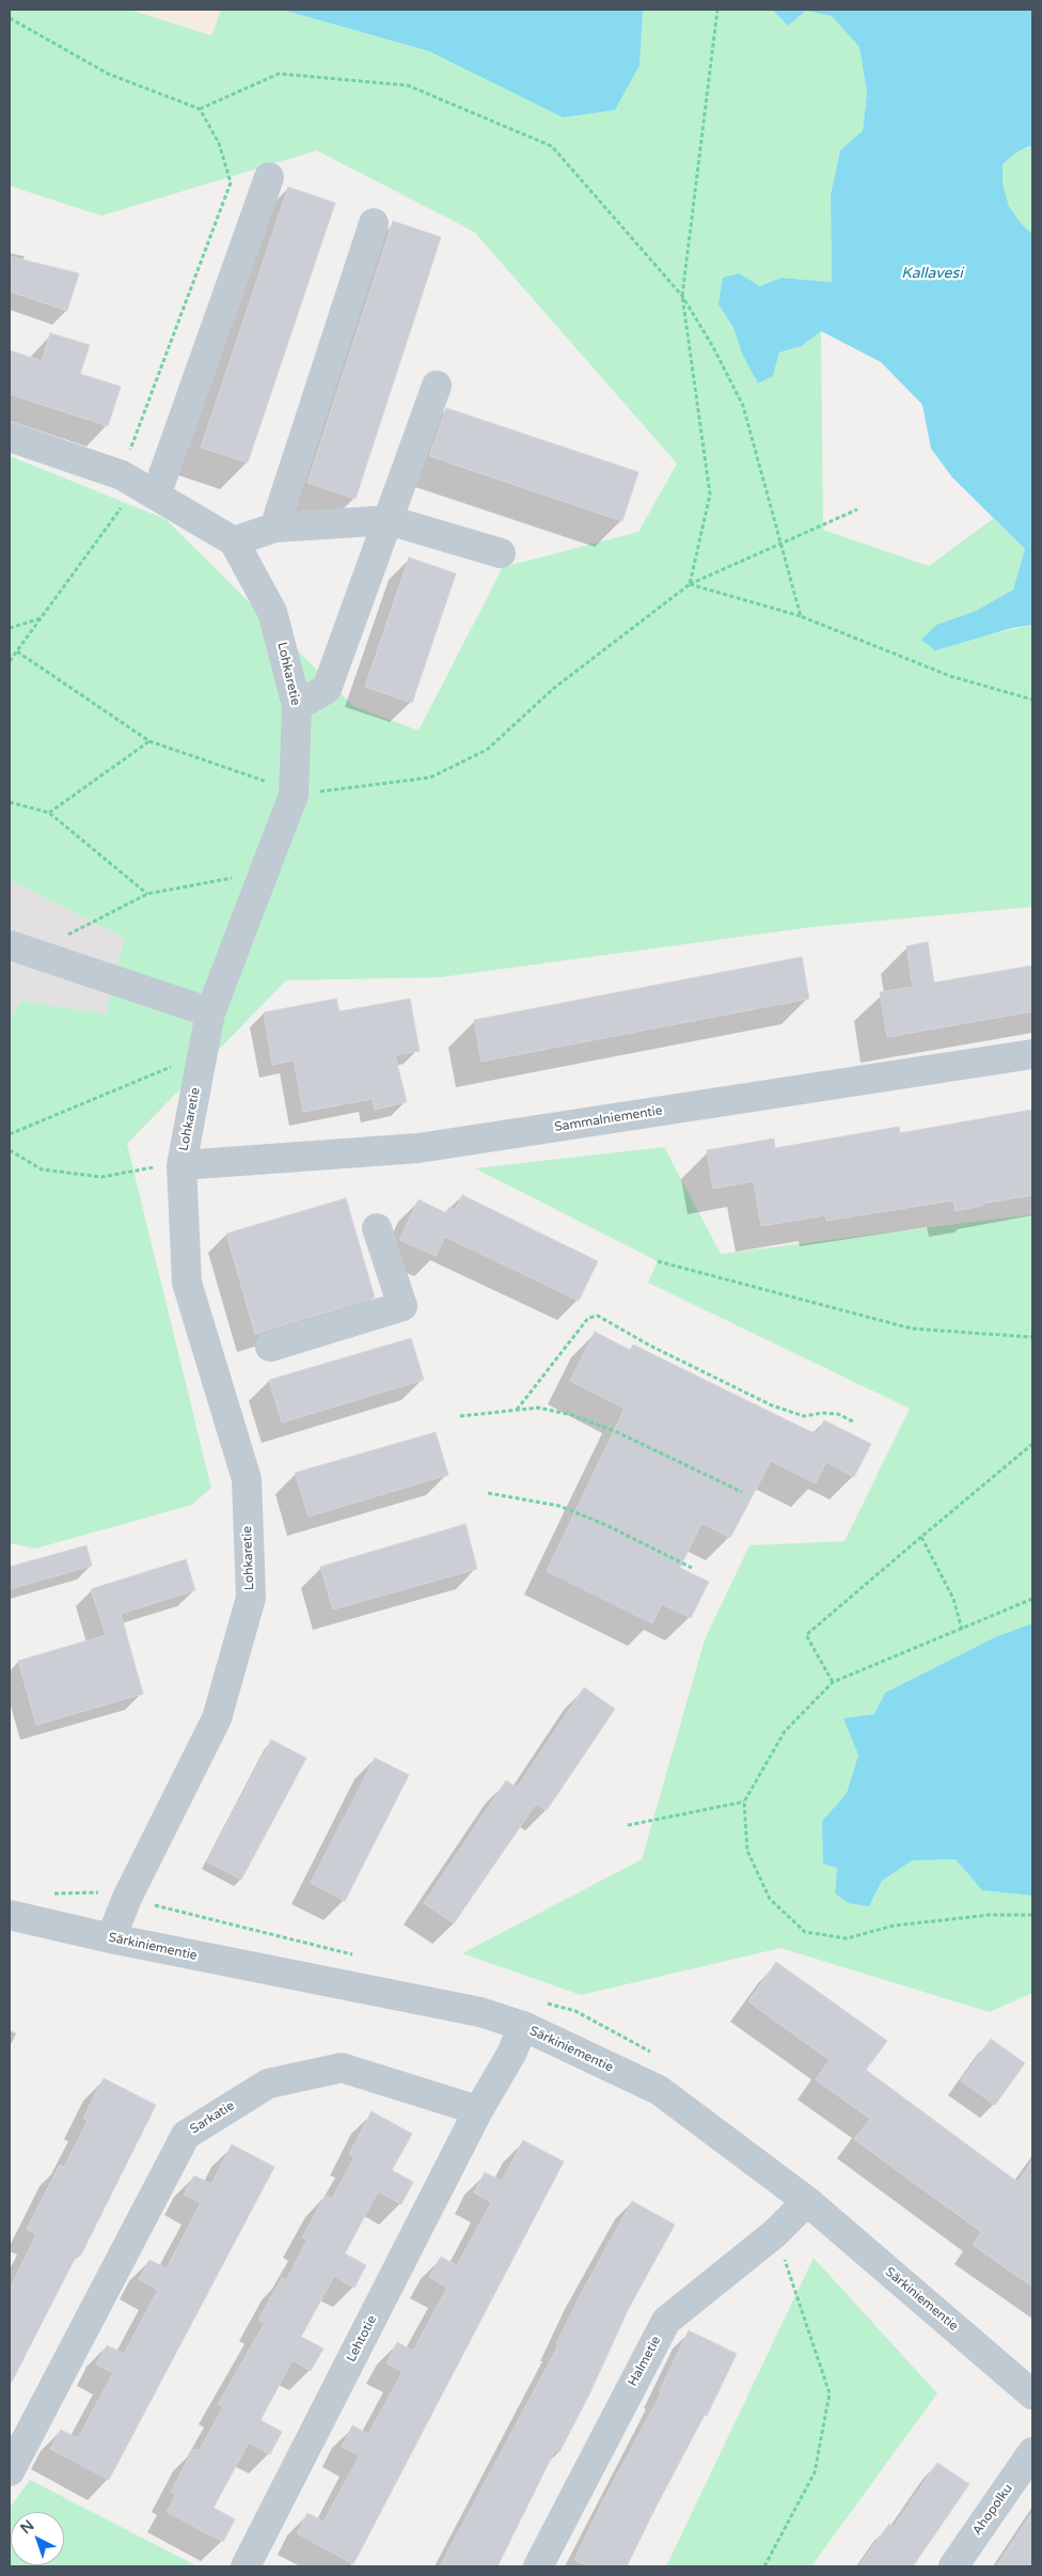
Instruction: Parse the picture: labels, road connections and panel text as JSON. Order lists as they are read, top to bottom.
{
  "streets": {
    "street": [
      "Lohkaretie",
      "Sammalniementie",
      "Särkiniementie",
      "Sarkatie",
      "Lehtotie",
      "Halmetie",
      "Ahopolku"
    ]
  },
  "crossings": [
    ["Lohkaretie", "Sammalniementie"],
    ["Lohkaretie", "Särkiniementie"],
    ["Särkiniementie", "Halmetie"],
    ["Sarkatie", "Lehtotie"]
  ],
  "water": ["Kallavesi"],
  "north": "top left"
}
